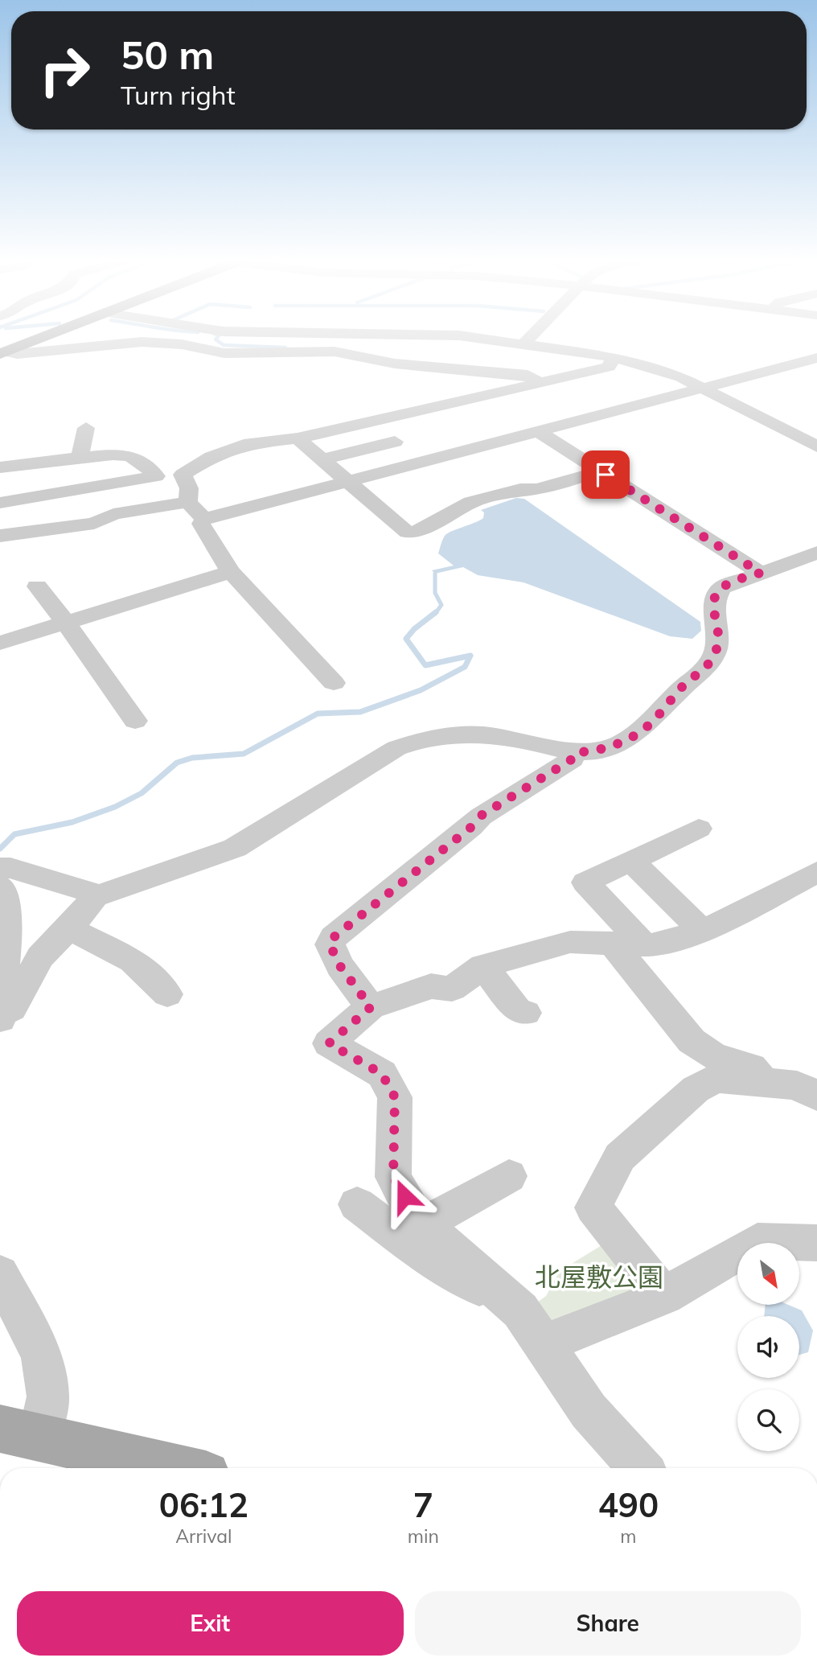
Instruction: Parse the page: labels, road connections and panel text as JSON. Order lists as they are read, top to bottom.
{
  "parks": ["北屋敷公園"],
  "north": "bottom right",
  "page": {
    "turn": ["50 m", "Turn right"],
    "eta": [
      "06:12",
      "Arrival",
      "7",
      "min",
      "490",
      "m"
    ],
    "buttons": ["Exit", "Share"]
  }
}
